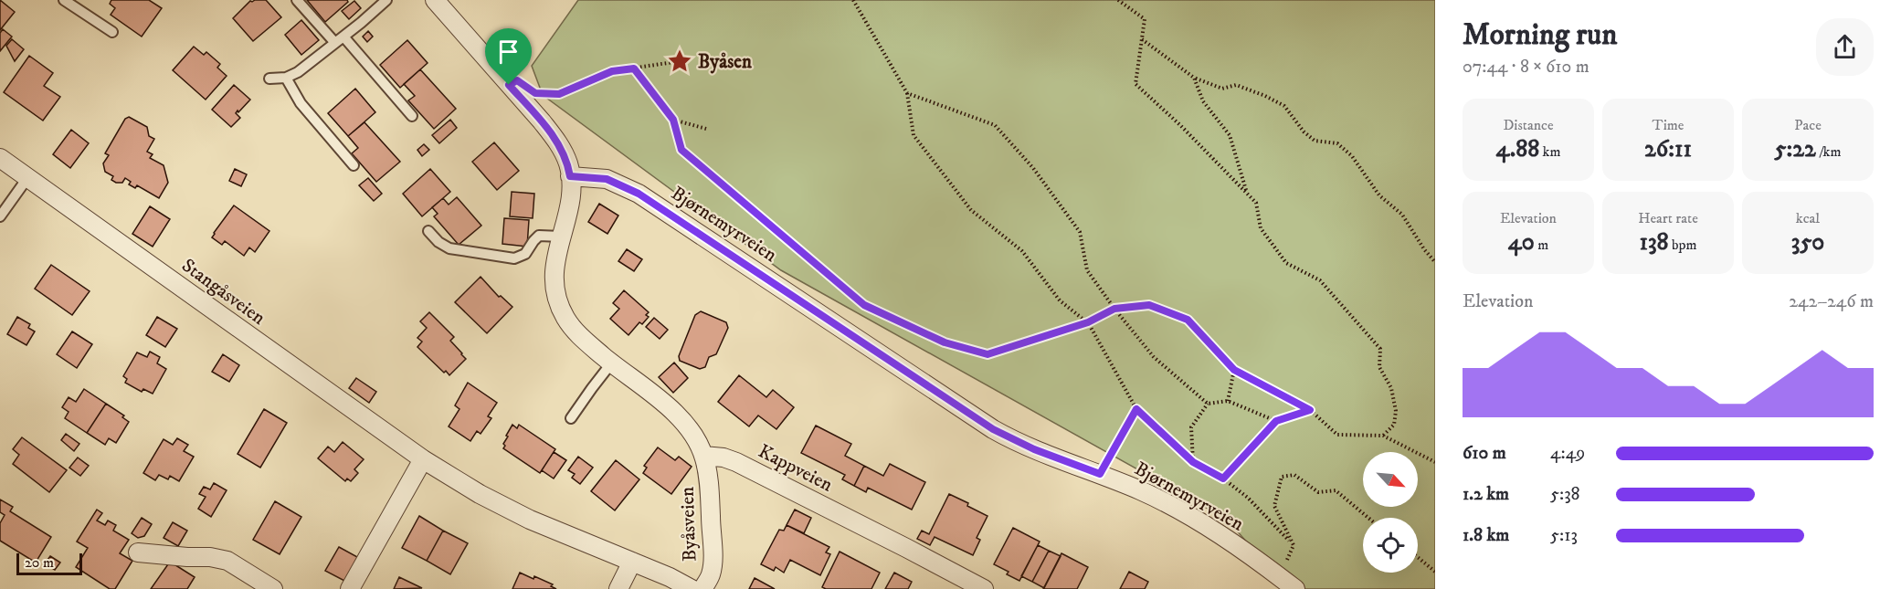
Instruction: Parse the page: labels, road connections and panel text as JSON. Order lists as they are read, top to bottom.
{
  "streets": {
    "street": [
      "Bjørnemyrveien",
      "Stangåsveien",
      "Kappveien",
      "Byåsveien"
    ]
  },
  "crossings": [
    ["Kappveien", "Byåsveien"]
  ],
  "places": {
    "place": ["Byåsen"]
  },
  "scale_bar": "20 m",
  "north": "bottom right",
  "page": {
    "heading": ["Morning run", "07:44 · 8 × 610 m"],
    "stats": [
      ["Distance", "4.88 km"],
      ["Time", "26:11"],
      ["Pace", "5:22 /km"],
      ["Elevation", "40 m"],
      ["Heart rate", "138 bpm"],
      ["kcal", "350"]
    ],
    "chart": ["Elevation", "242–246 m"],
    "list": [
      {
        "name": "610 m",
        "note": "4:49"
      },
      {
        "name": "1.2 km",
        "note": "5:38"
      },
      {
        "name": "1.8 km",
        "note": "5:13"
      }
    ],
    "scale": "20 m"
  }
}
